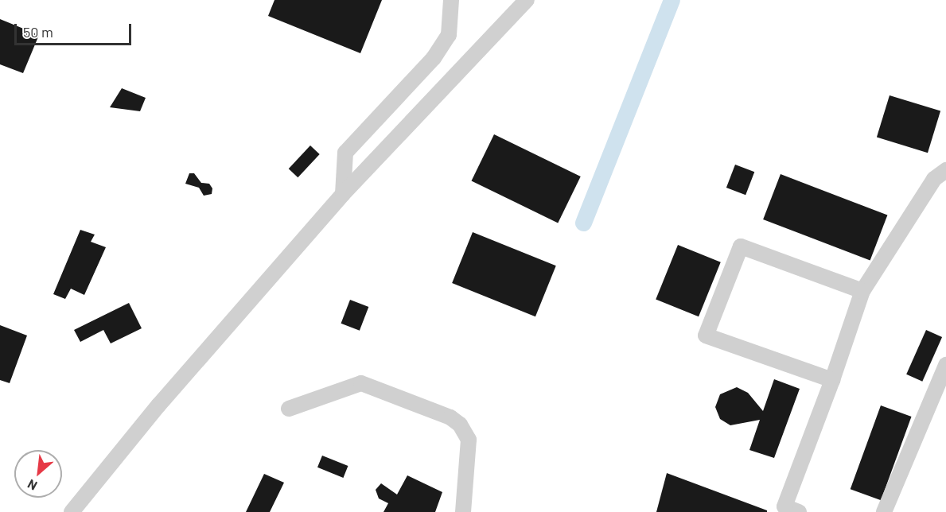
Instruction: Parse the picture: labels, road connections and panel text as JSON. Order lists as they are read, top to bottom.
{
  "scale_bar": "50 m",
  "north": "bottom left"
}
